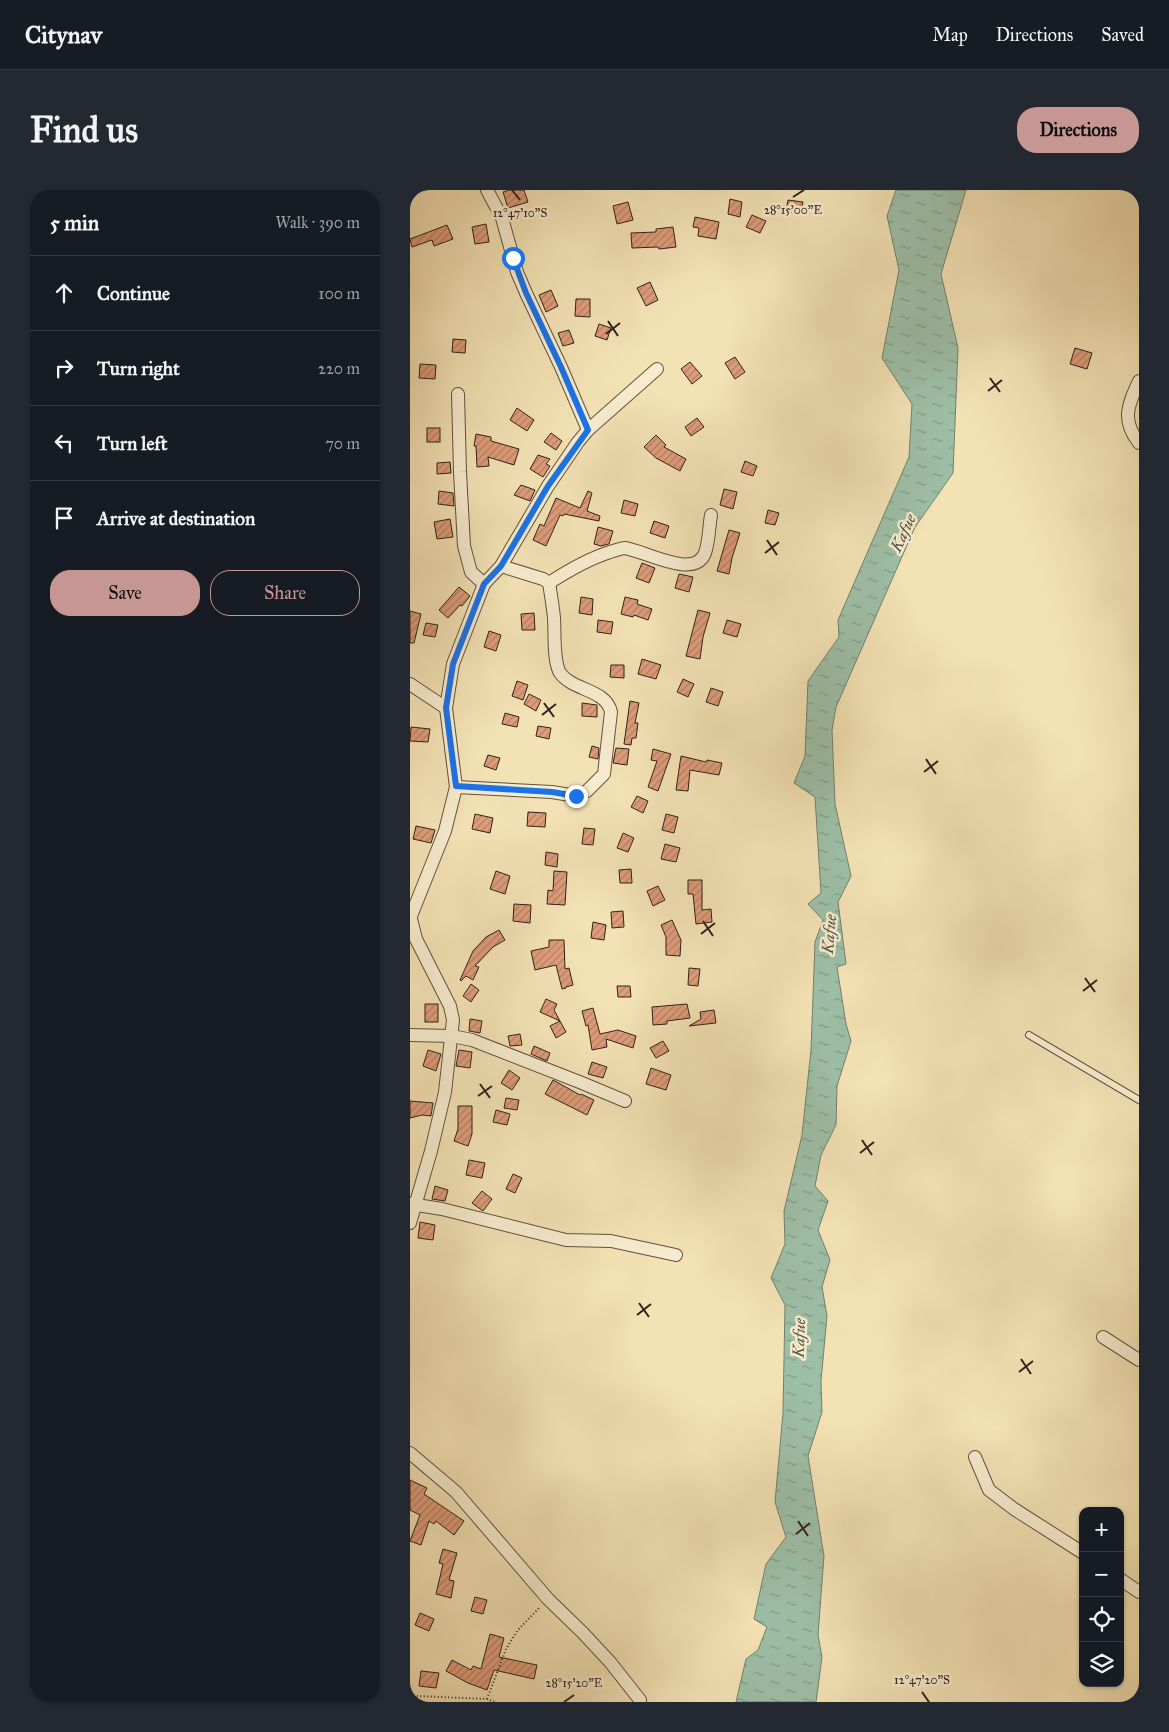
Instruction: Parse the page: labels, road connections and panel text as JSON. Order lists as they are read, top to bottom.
{
  "water": ["Kafue"],
  "page": {
    "header": "Citynav",
    "nav": ["Map", "Directions", "Saved"],
    "buttons": [
      "Directions",
      ["Save", "Share"]
    ],
    "title": "Find us",
    "heading": ["5 min", "Walk · 390 m"],
    "list": [
      ["Continue", "100 m"],
      ["Turn right", "220 m"],
      ["Turn left", "70 m"],
      "Arrive at destination"
    ],
    "map_buttons": ["+", "−"]
  },
  "coordinates": [
    "28°15'00\"E",
    "12°47'10\"S",
    "12°47'20\"S",
    "28°15'20\"E"
  ]
}
